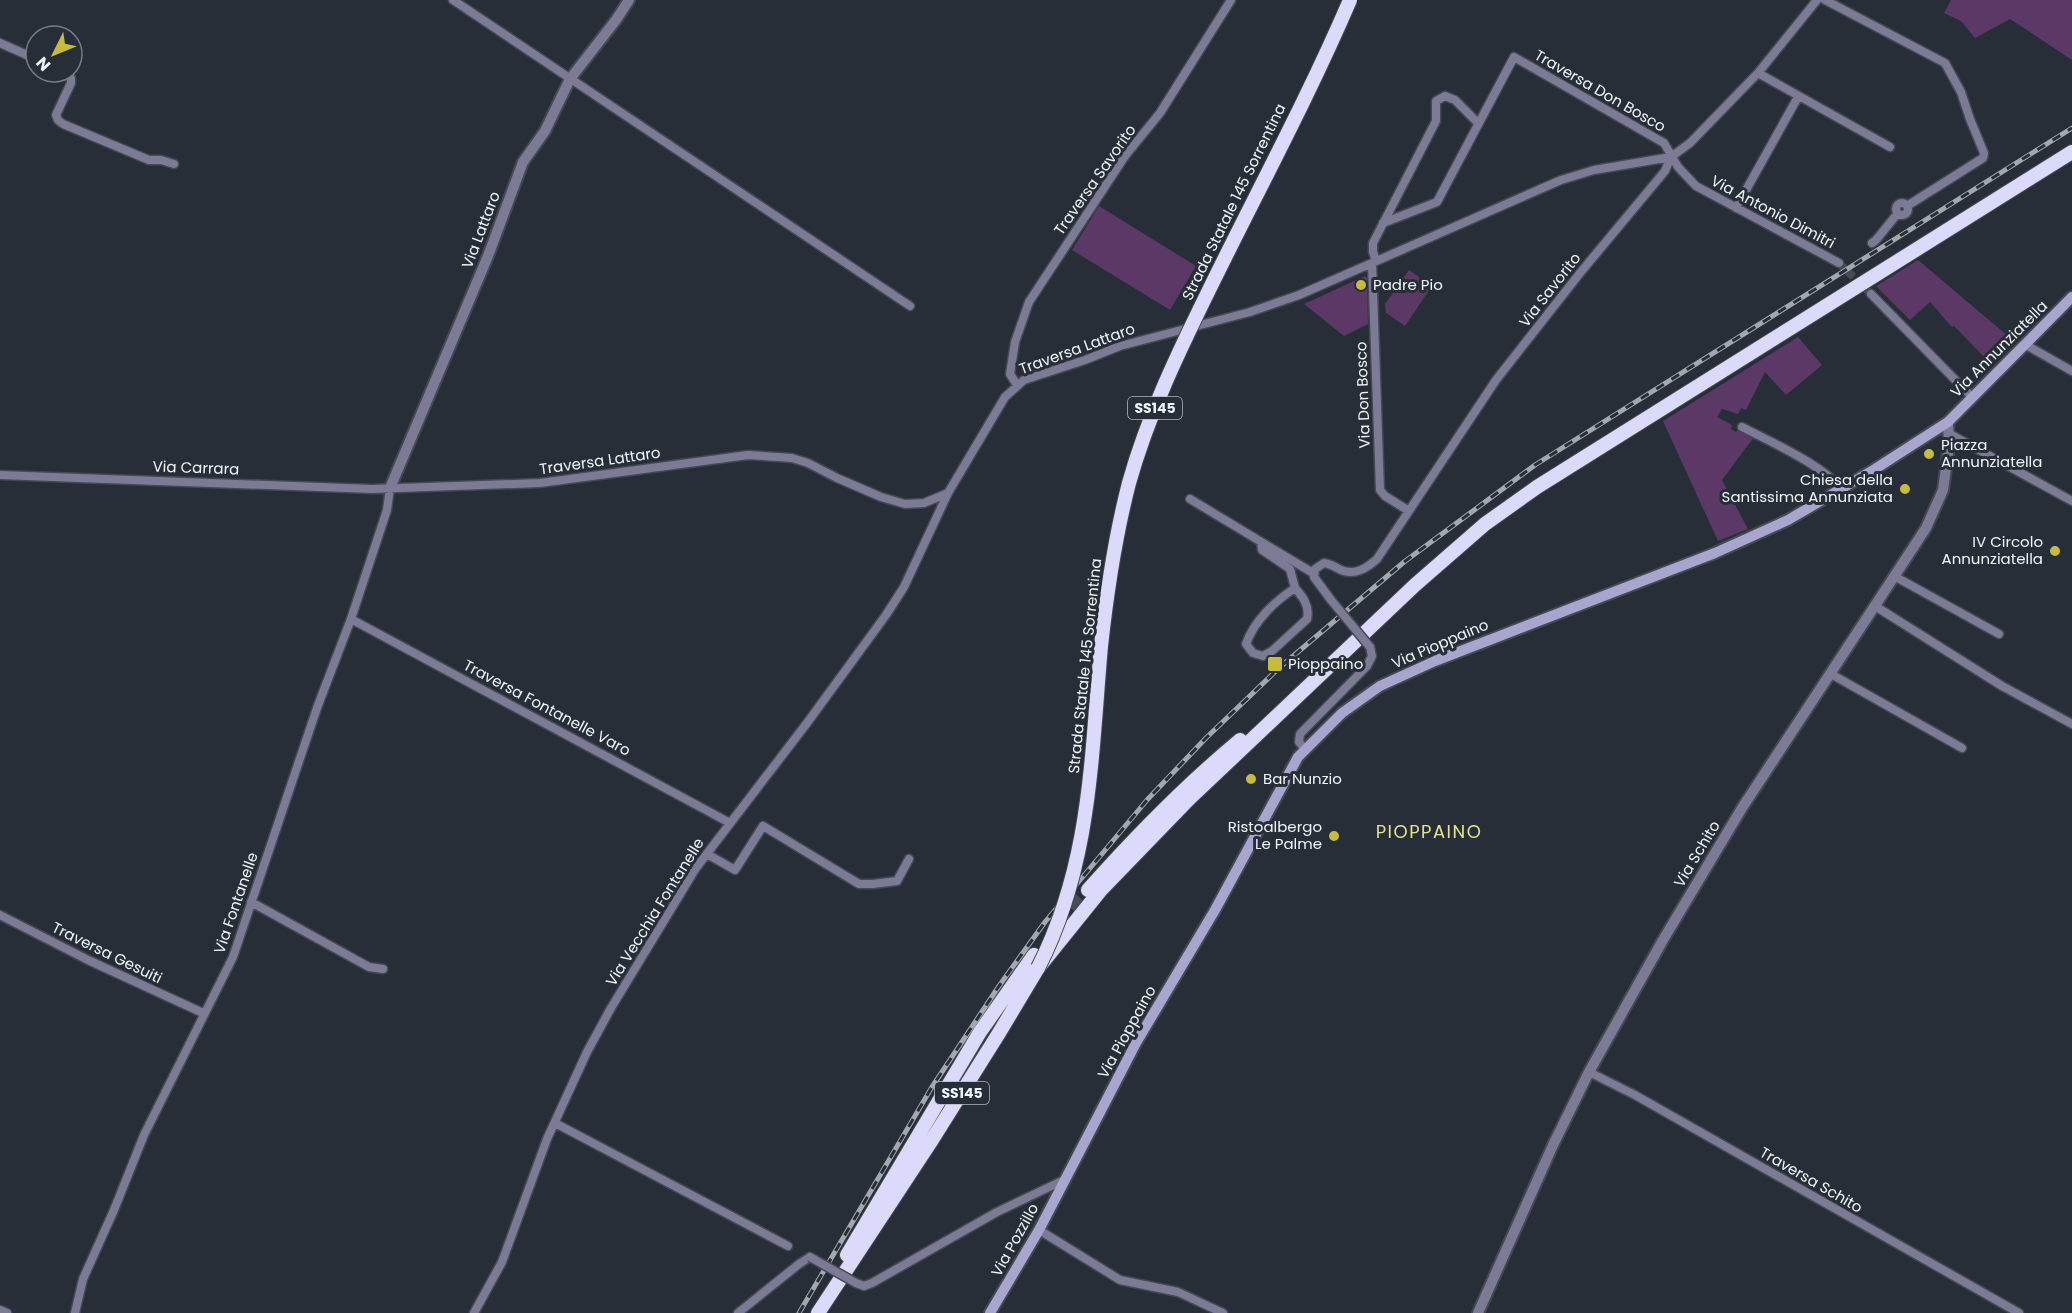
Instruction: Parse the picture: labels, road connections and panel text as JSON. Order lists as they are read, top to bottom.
{
  "streets": {
    "highway": ["Strada Statale 145 Sorrentina", "SS145"],
    "main road": ["Via Annunziatella", "Via Pioppaino", "Via Pozzillo"],
    "street": [
      "Traversa Don Bosco",
      "Traversa Savorito",
      "Via Antonio Dimitri",
      "Via Lattaro",
      "Via Savorito",
      "Traversa Lattaro",
      "Via Don Bosco",
      "Via Carrara",
      "Traversa Fontanelle Varo",
      "Via Schito",
      "Via Fontanelle",
      "Via Vecchia Fontanelle",
      "Traversa Gesuiti",
      "Traversa Schito"
    ]
  },
  "crossings": [
    ["Traversa Don Bosco", "Via Antonio Dimitri"],
    ["Traversa Don Bosco", "Via Savorito"],
    ["Traversa Don Bosco", "Traversa Lattaro"],
    ["Traversa Don Bosco", "Via Don Bosco"],
    ["Traversa Savorito", "Traversa Lattaro"],
    ["Via Antonio Dimitri", "Via Savorito"],
    ["Via Antonio Dimitri", "Traversa Lattaro"],
    ["Via Lattaro", "Traversa Lattaro"],
    ["Via Lattaro", "Via Carrara"],
    ["Via Lattaro", "Via Fontanelle"],
    ["Via Savorito", "Traversa Lattaro"],
    ["Via Savorito", "Via Don Bosco"],
    ["Traversa Lattaro", "Via Don Bosco"],
    ["Traversa Lattaro", "Via Carrara"],
    ["Traversa Lattaro", "Via Fontanelle"],
    ["Traversa Lattaro", "Via Vecchia Fontanelle"],
    ["Via Annunziatella", "Via Pioppaino"],
    ["Via Annunziatella", "Via Schito"],
    ["Via Carrara", "Via Fontanelle"],
    ["Via Pioppaino", "Via Schito"],
    ["Via Pioppaino", "Via Pozzillo"],
    ["Traversa Fontanelle Varo", "Via Fontanelle"],
    ["Traversa Fontanelle Varo", "Via Vecchia Fontanelle"],
    ["Via Schito", "Traversa Schito"],
    ["Via Fontanelle", "Traversa Gesuiti"]
  ],
  "districts": ["PIOPPAINO"],
  "places": {
    "other": [
      "Padre Pio",
      "Piazza Annunziatella",
      "Chiesa della Santissima Annunziata",
      "IV Circolo Annunziatella",
      "Bar Nunzio",
      "Ristoalbergo Le Palme"
    ],
    "transit": ["Pioppaino"]
  },
  "north": "bottom left"
}
